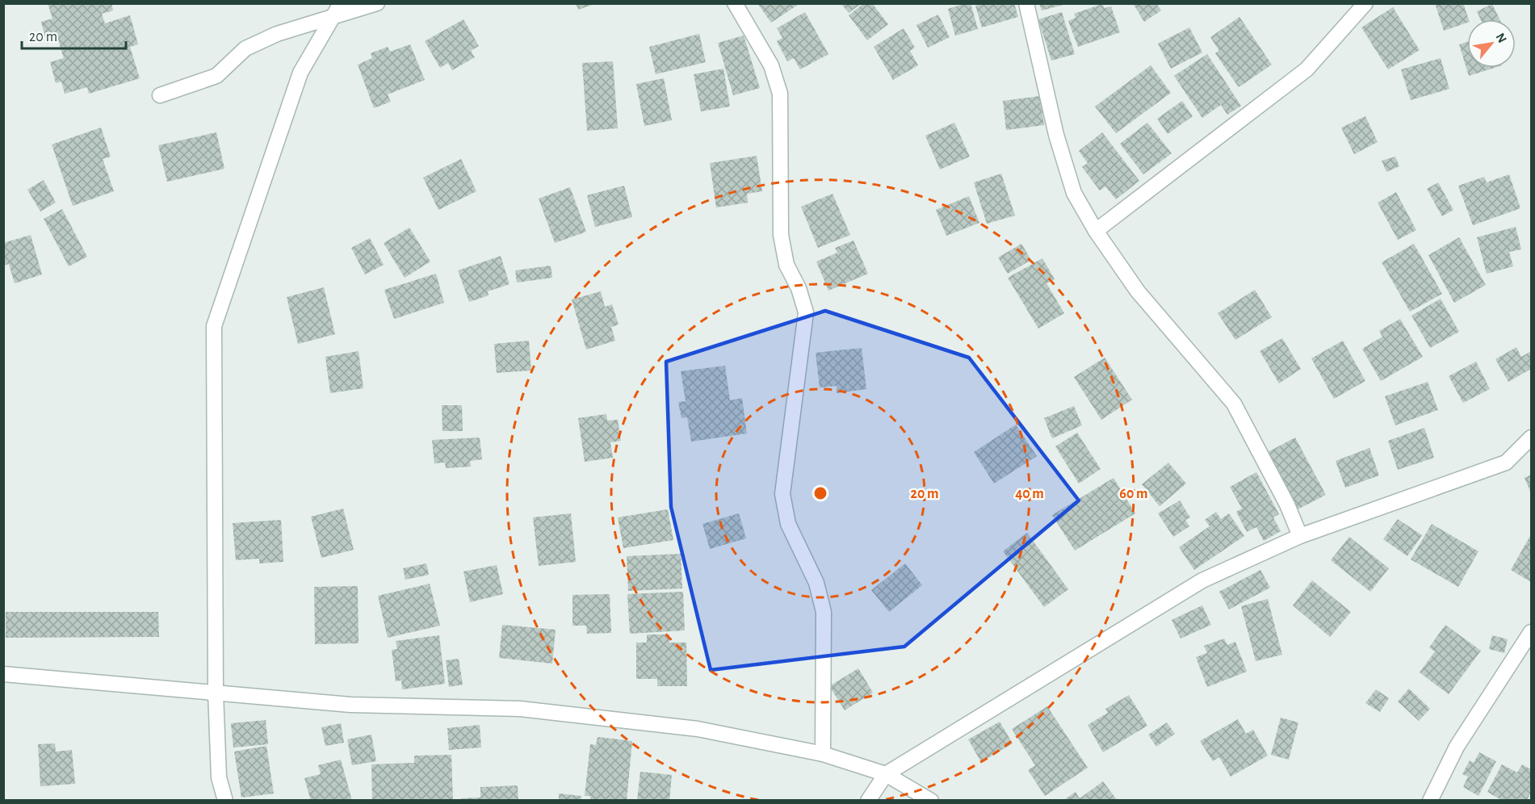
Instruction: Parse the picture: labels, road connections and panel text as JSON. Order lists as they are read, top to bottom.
{
  "scale_bar": "20 m",
  "north": "top right",
  "rings": ["20 m", "40 m", "60 m"]
}
